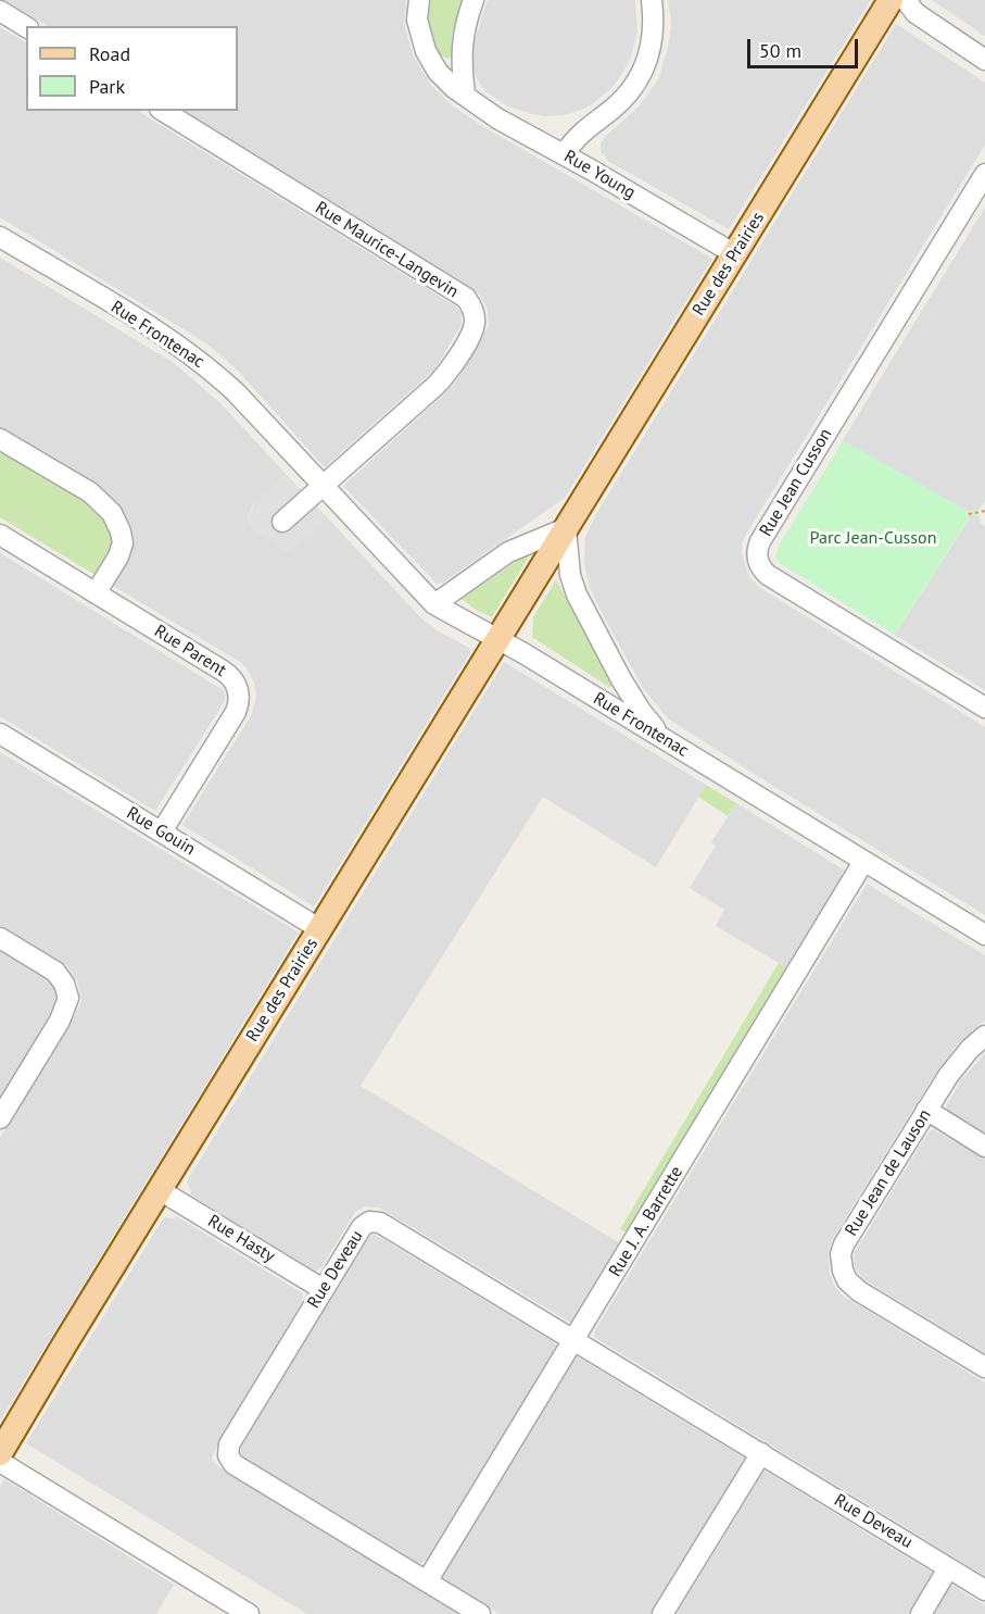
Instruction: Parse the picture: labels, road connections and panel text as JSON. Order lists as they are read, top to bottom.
{
  "streets": {
    "main road": ["Rue des Prairies"],
    "street": [
      "Rue Young",
      "Rue Maurice-Langevin",
      "Rue Frontenac",
      "Rue Jean Cusson",
      "Rue Parent",
      "Rue Gouin",
      "Rue Jean de Lauson",
      "Rue J. A. Barrette",
      "Rue Hasty",
      "Rue Deveau"
    ]
  },
  "crossings": [
    ["Rue Young", "Rue des Prairies"],
    ["Rue Maurice-Langevin", "Rue Frontenac"],
    ["Rue des Prairies", "Rue Frontenac"],
    ["Rue des Prairies", "Rue Gouin"],
    ["Rue des Prairies", "Rue Hasty"],
    ["Rue Frontenac", "Rue J. A. Barrette"],
    ["Rue Parent", "Rue Gouin"],
    ["Rue J. A. Barrette", "Rue Deveau"],
    ["Rue Hasty", "Rue Deveau"]
  ],
  "parks": ["Parc Jean-Cusson"],
  "legend": ["Road", "Park"],
  "scale_bar": "50 m"
}
